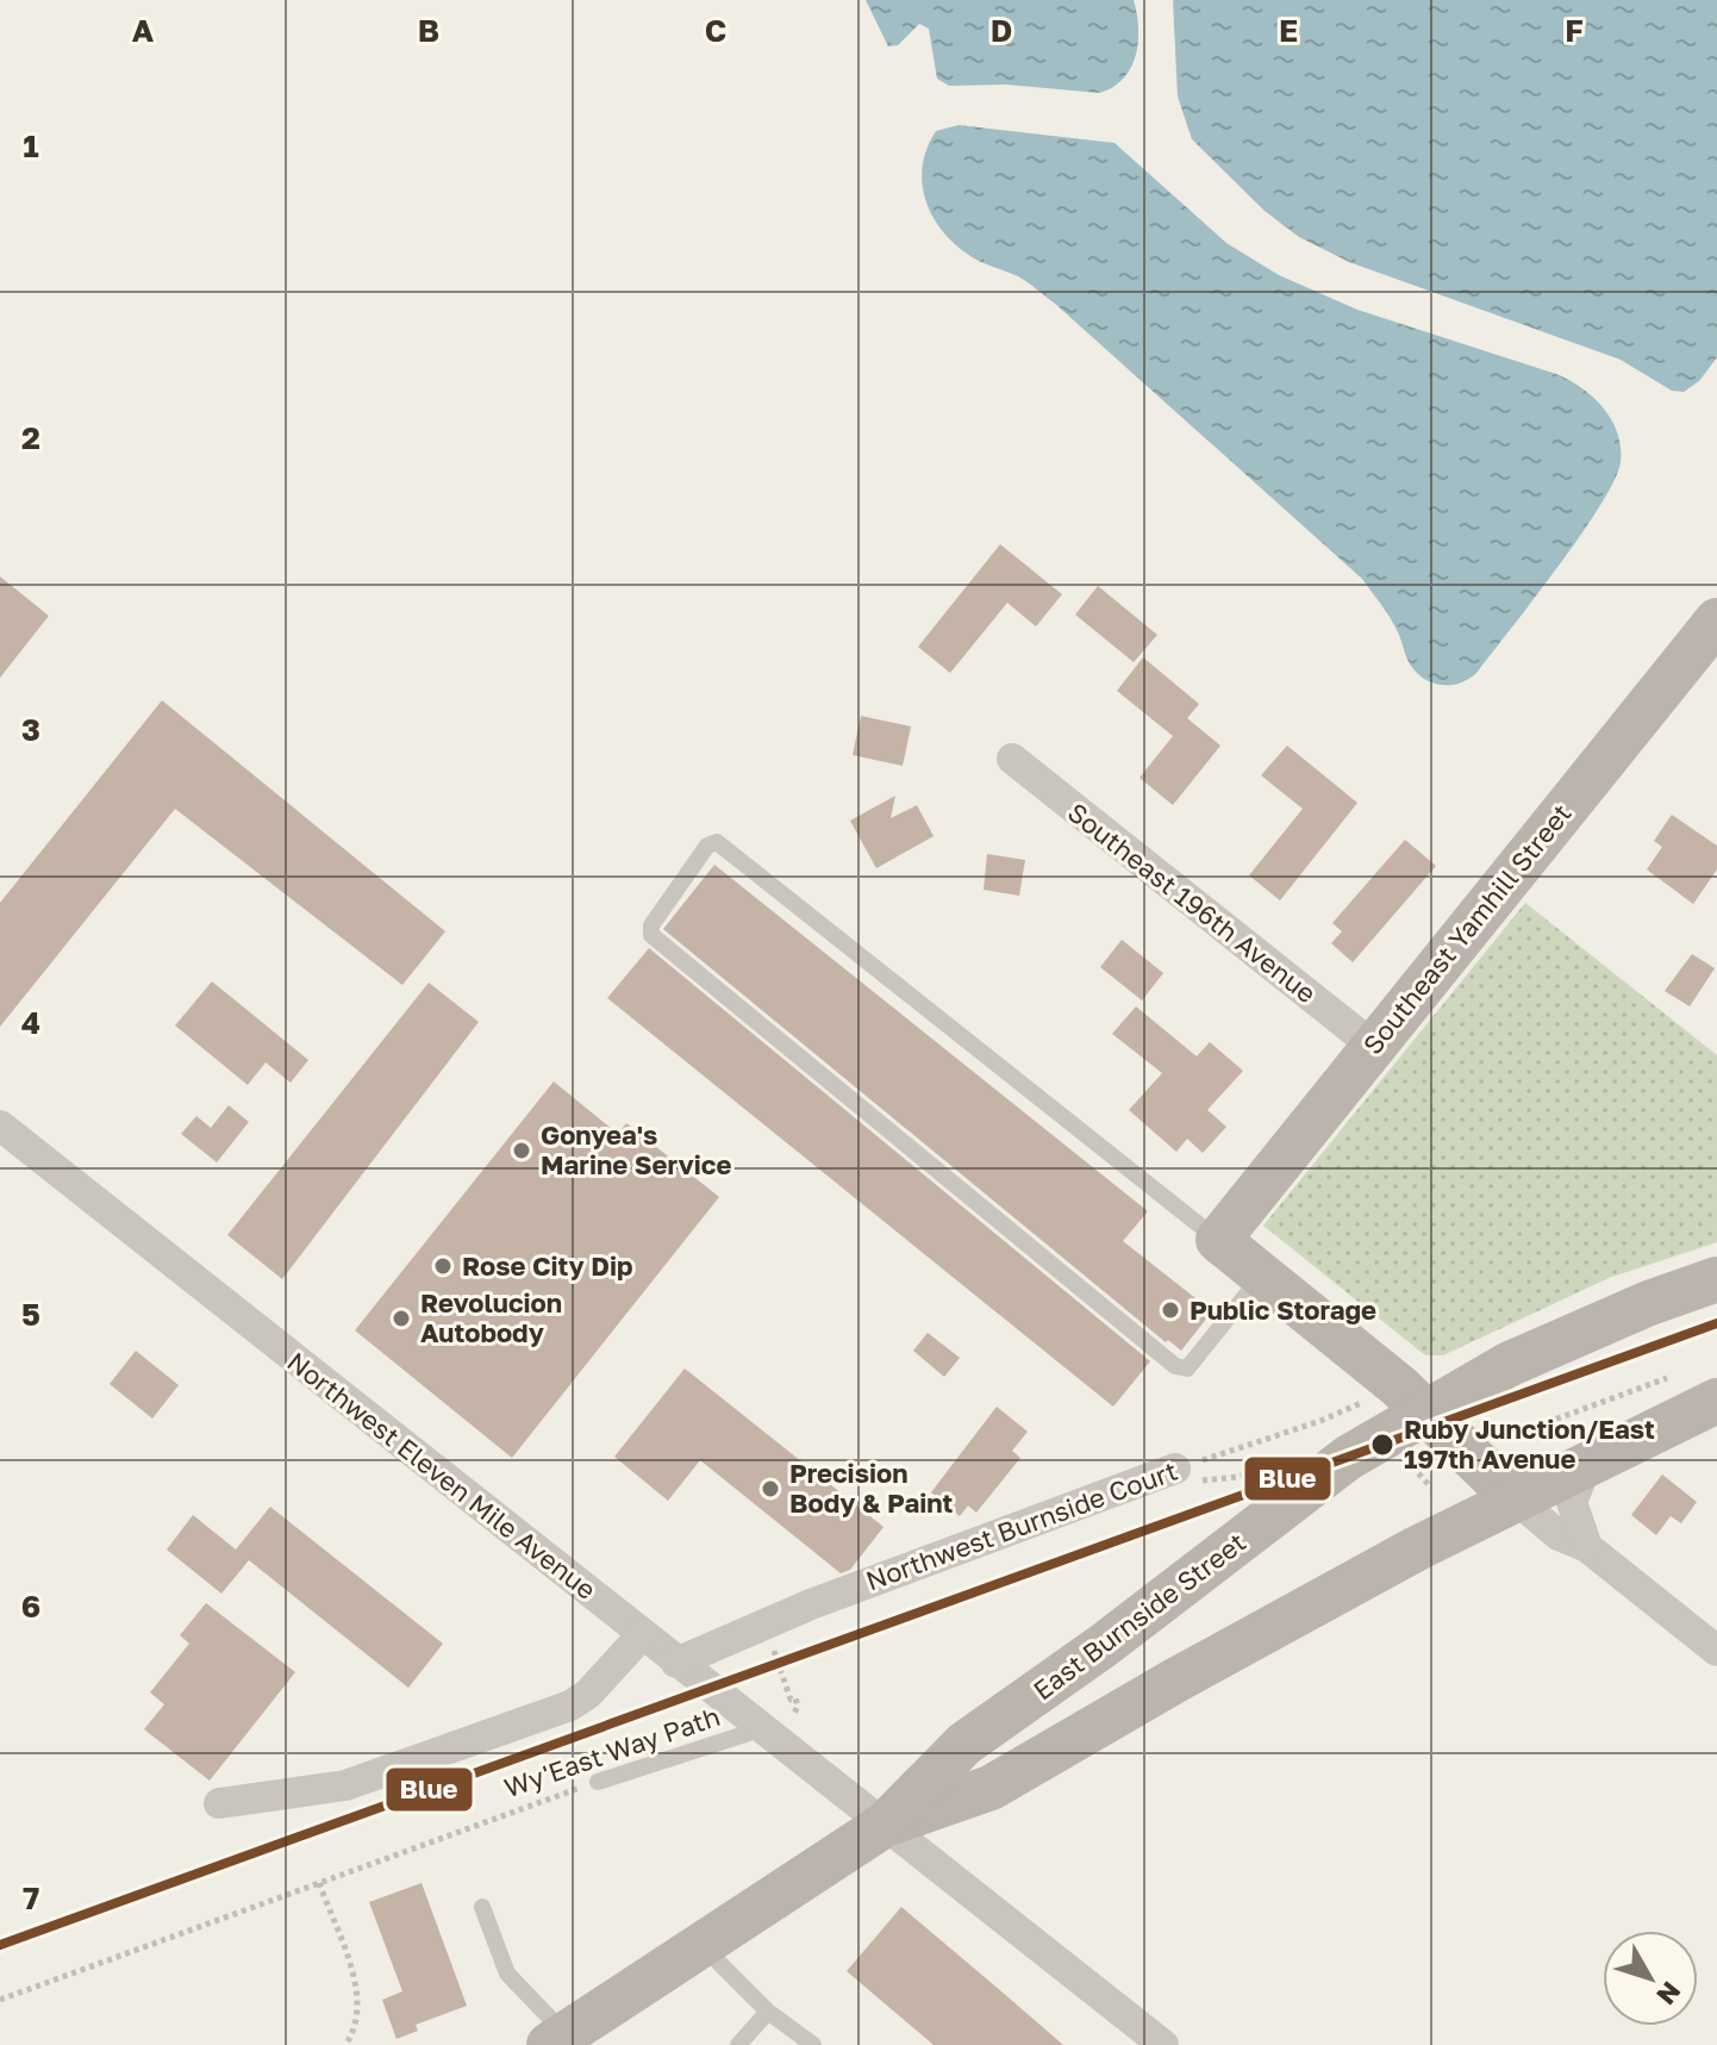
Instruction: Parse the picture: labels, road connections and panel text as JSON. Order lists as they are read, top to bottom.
{
  "streets": {
    "main road": ["Southeast Yamhill Street", "East Burnside Street"],
    "street": ["Southeast 196th Avenue", "Northwest Eleven Mile Avenue", "Northwest Burnside Court"],
    "lane": ["Wy'East Way Path"]
  },
  "crossings": [
    ["Southeast 196th Avenue", "Southeast Yamhill Street"],
    ["Northwest Eleven Mile Avenue", "Northwest Burnside Court"],
    ["Northwest Eleven Mile Avenue", "East Burnside Street"],
    ["Northwest Eleven Mile Avenue", "Wy'East Way Path"]
  ],
  "places": [
    "Gonyea's Marine Service",
    "Rose City Dip",
    "Public Storage",
    "Revolucion Autobody",
    "Ruby Junction/East 197th Avenue",
    "Precision Body & Paint"
  ],
  "lines": ["transit line Blue"],
  "north": "bottom right",
  "grid": {
    "columns": [
      "A",
      "B",
      "C",
      "D",
      "E",
      "F"
    ],
    "rows": [
      "1",
      "2",
      "3",
      "4",
      "5",
      "6",
      "7"
    ]
  }
}
